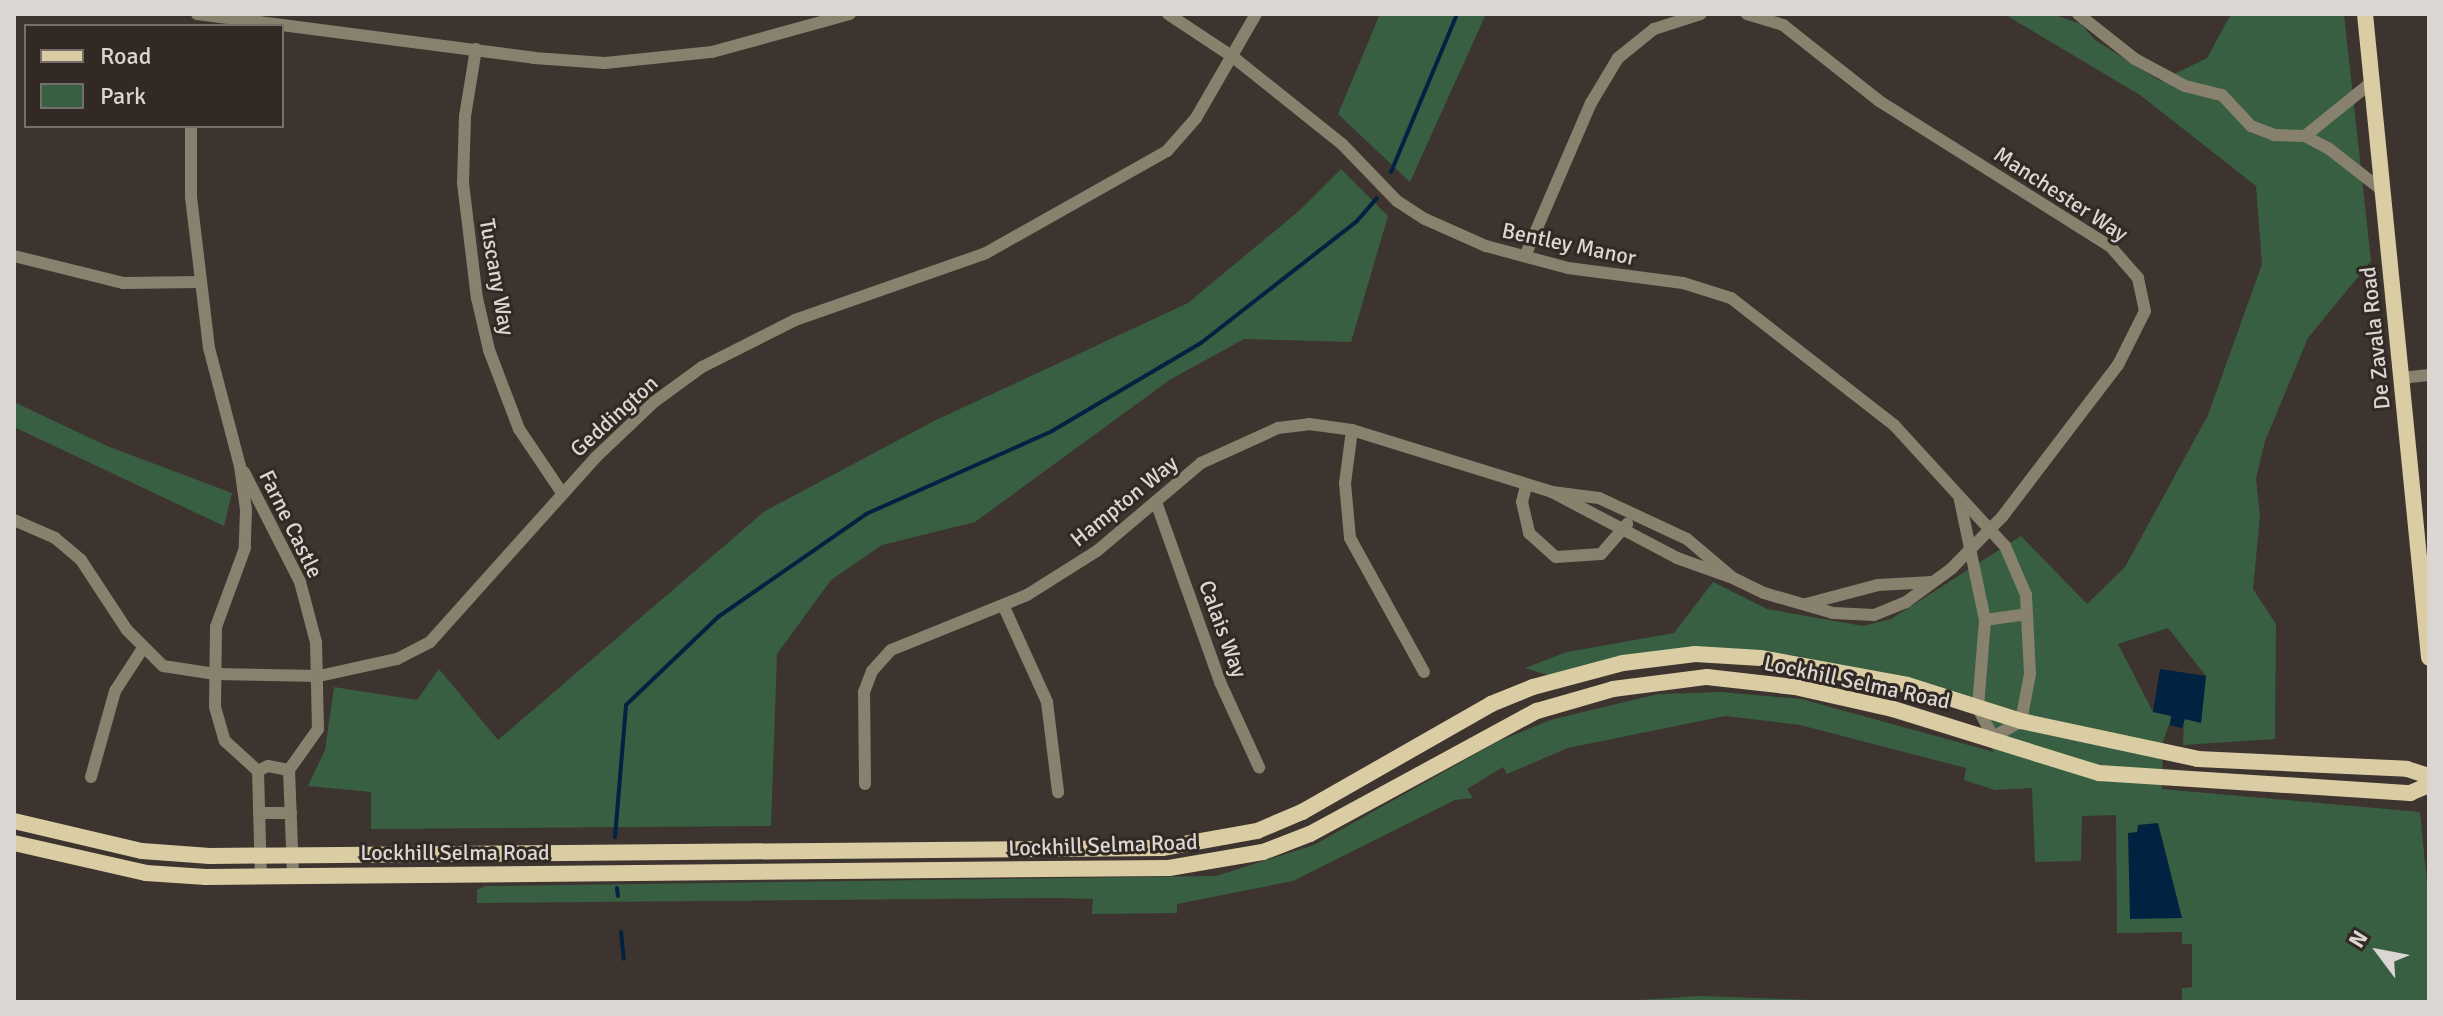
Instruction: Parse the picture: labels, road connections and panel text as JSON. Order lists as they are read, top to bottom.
{
  "streets": {
    "main road": ["De Zavala Road", "Lockhill Selma Road"],
    "street": [
      "Manchester Way",
      "Bentley Manor",
      "Tuscany Way",
      "Geddington",
      "Hampton Way",
      "Farne Castle",
      "Calais Way"
    ]
  },
  "crossings": [
    ["Manchester Way", "Bentley Manor"],
    ["Manchester Way", "Hampton Way"],
    ["Bentley Manor", "Geddington"],
    ["Bentley Manor", "Hampton Way"],
    ["Bentley Manor", "Lockhill Selma Road"],
    ["Tuscany Way", "Geddington"],
    ["Geddington", "Farne Castle"],
    ["Hampton Way", "Calais Way"]
  ],
  "legend": ["Road", "Park"],
  "north": "top left"
}
